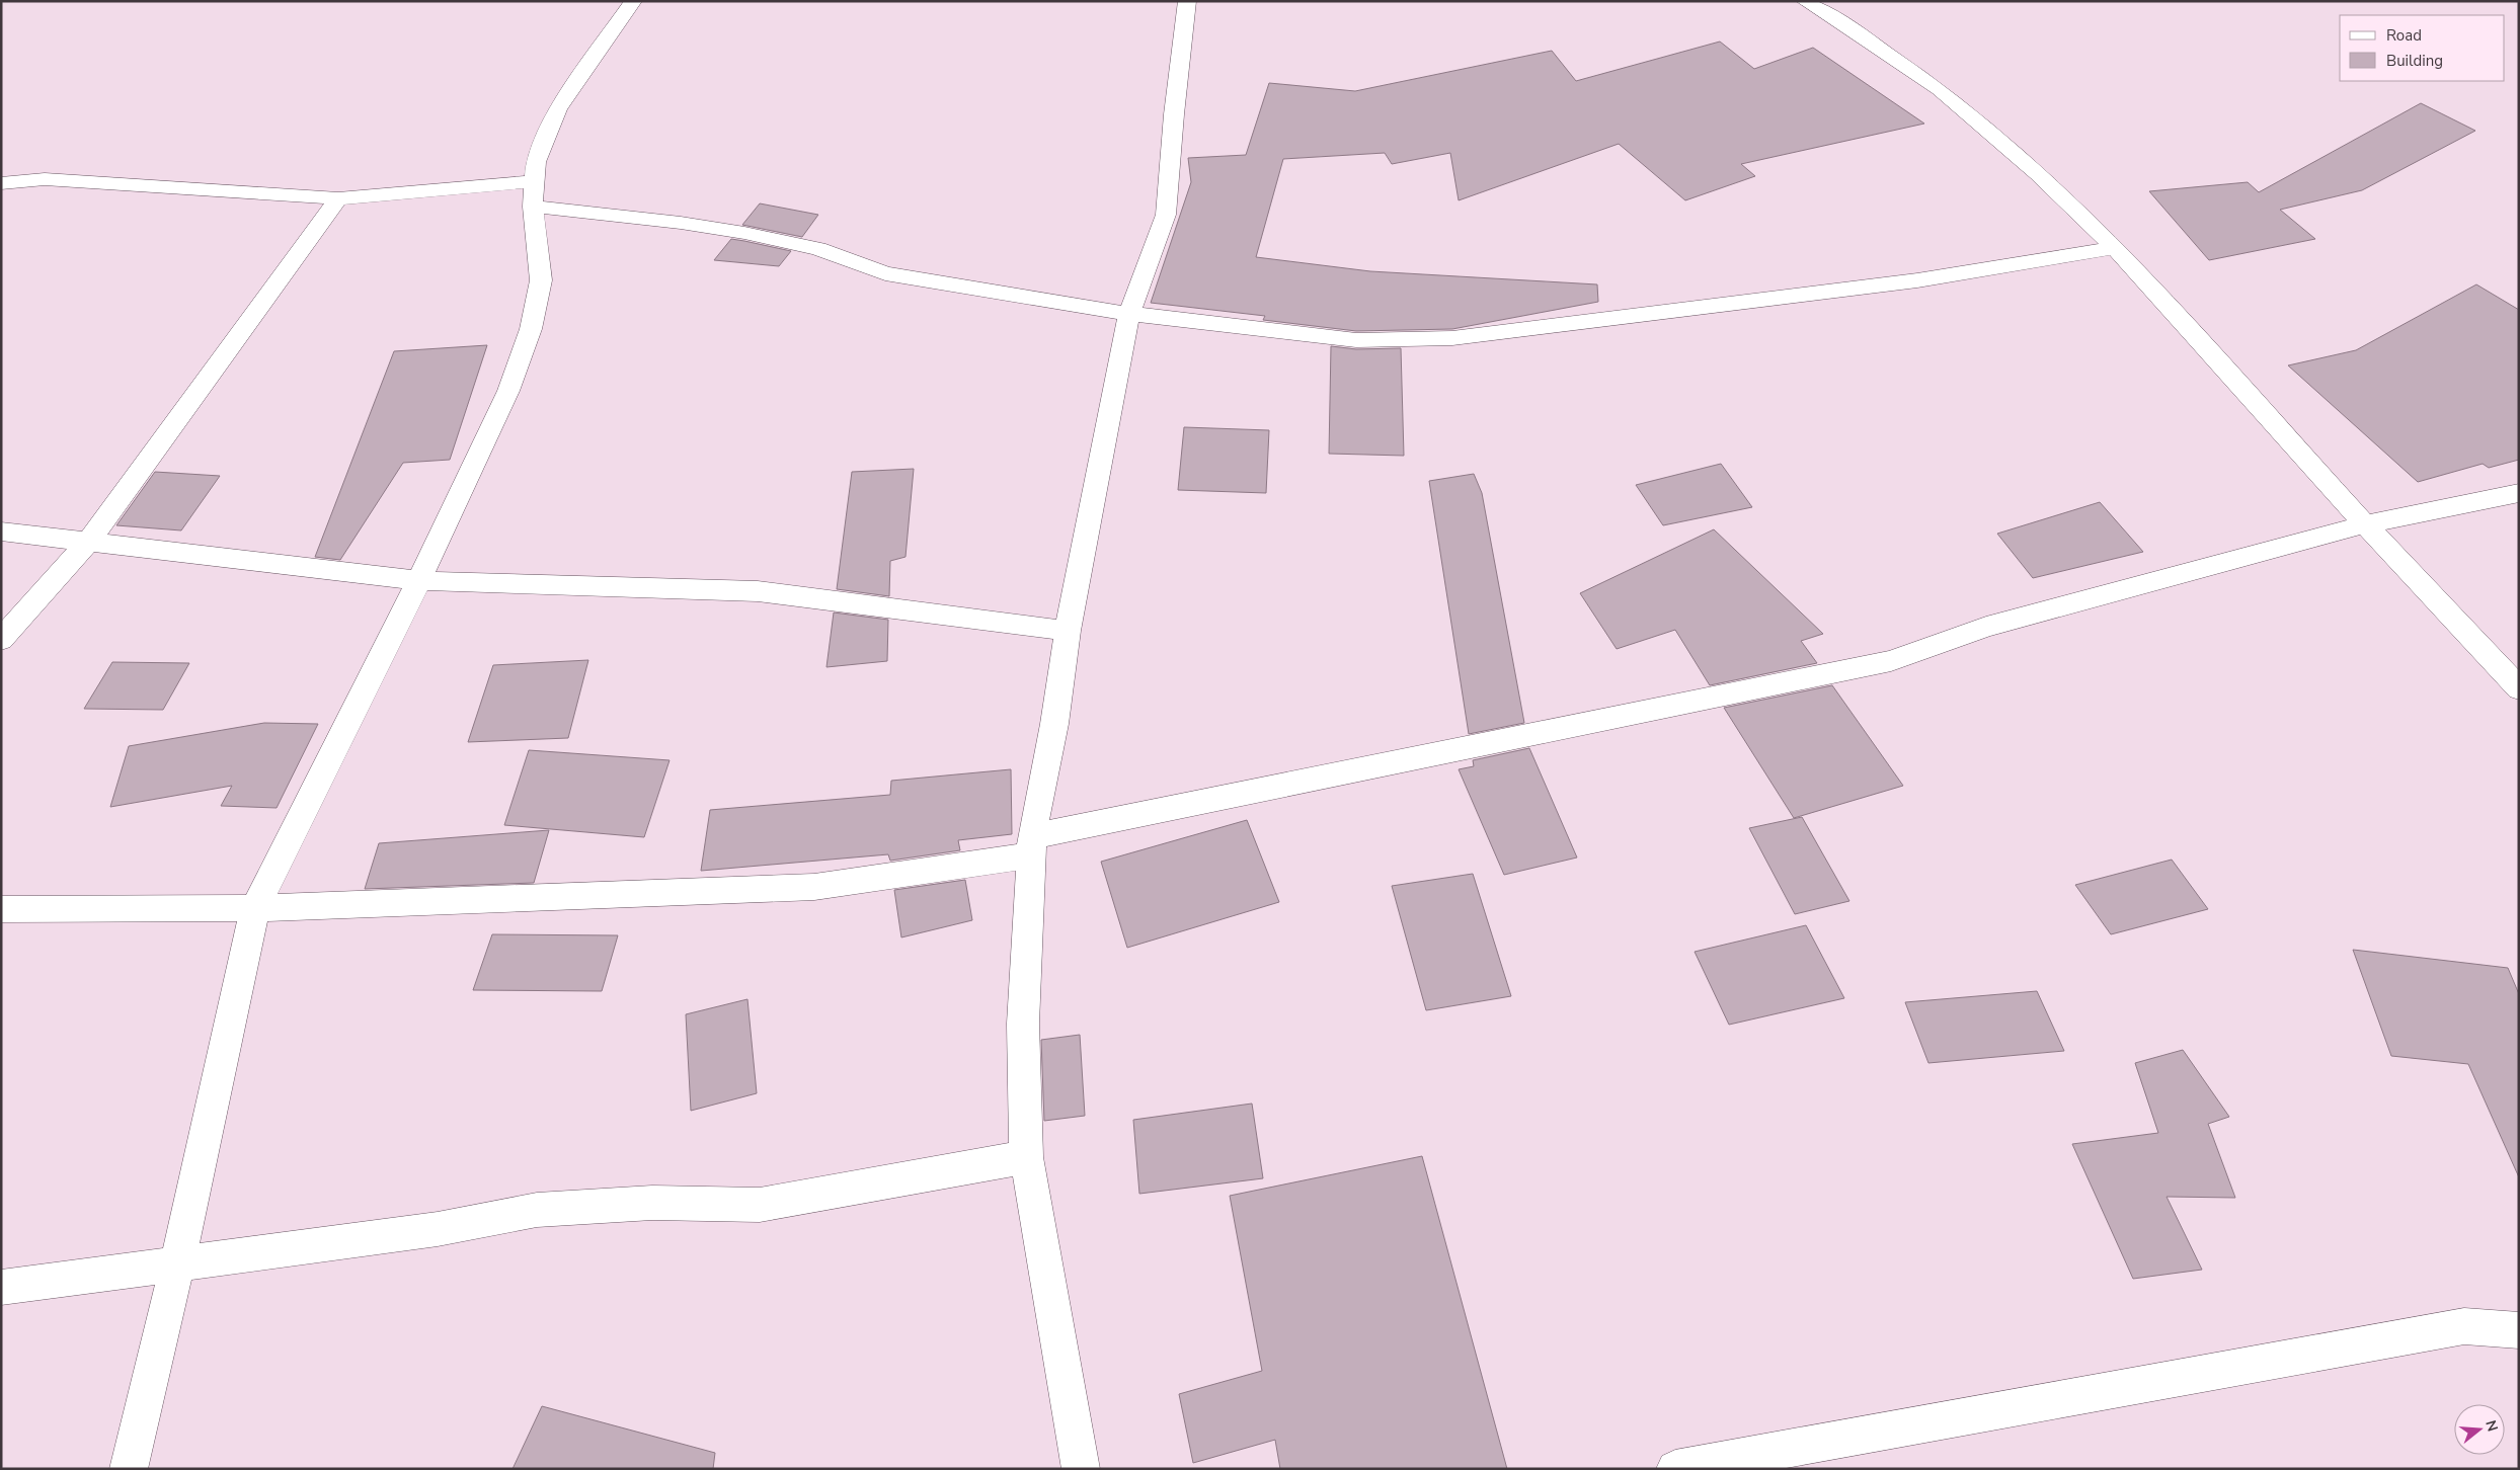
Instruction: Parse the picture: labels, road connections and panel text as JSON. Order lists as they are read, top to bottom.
{
  "legend": ["Road", "Building"],
  "north": "right"
}
